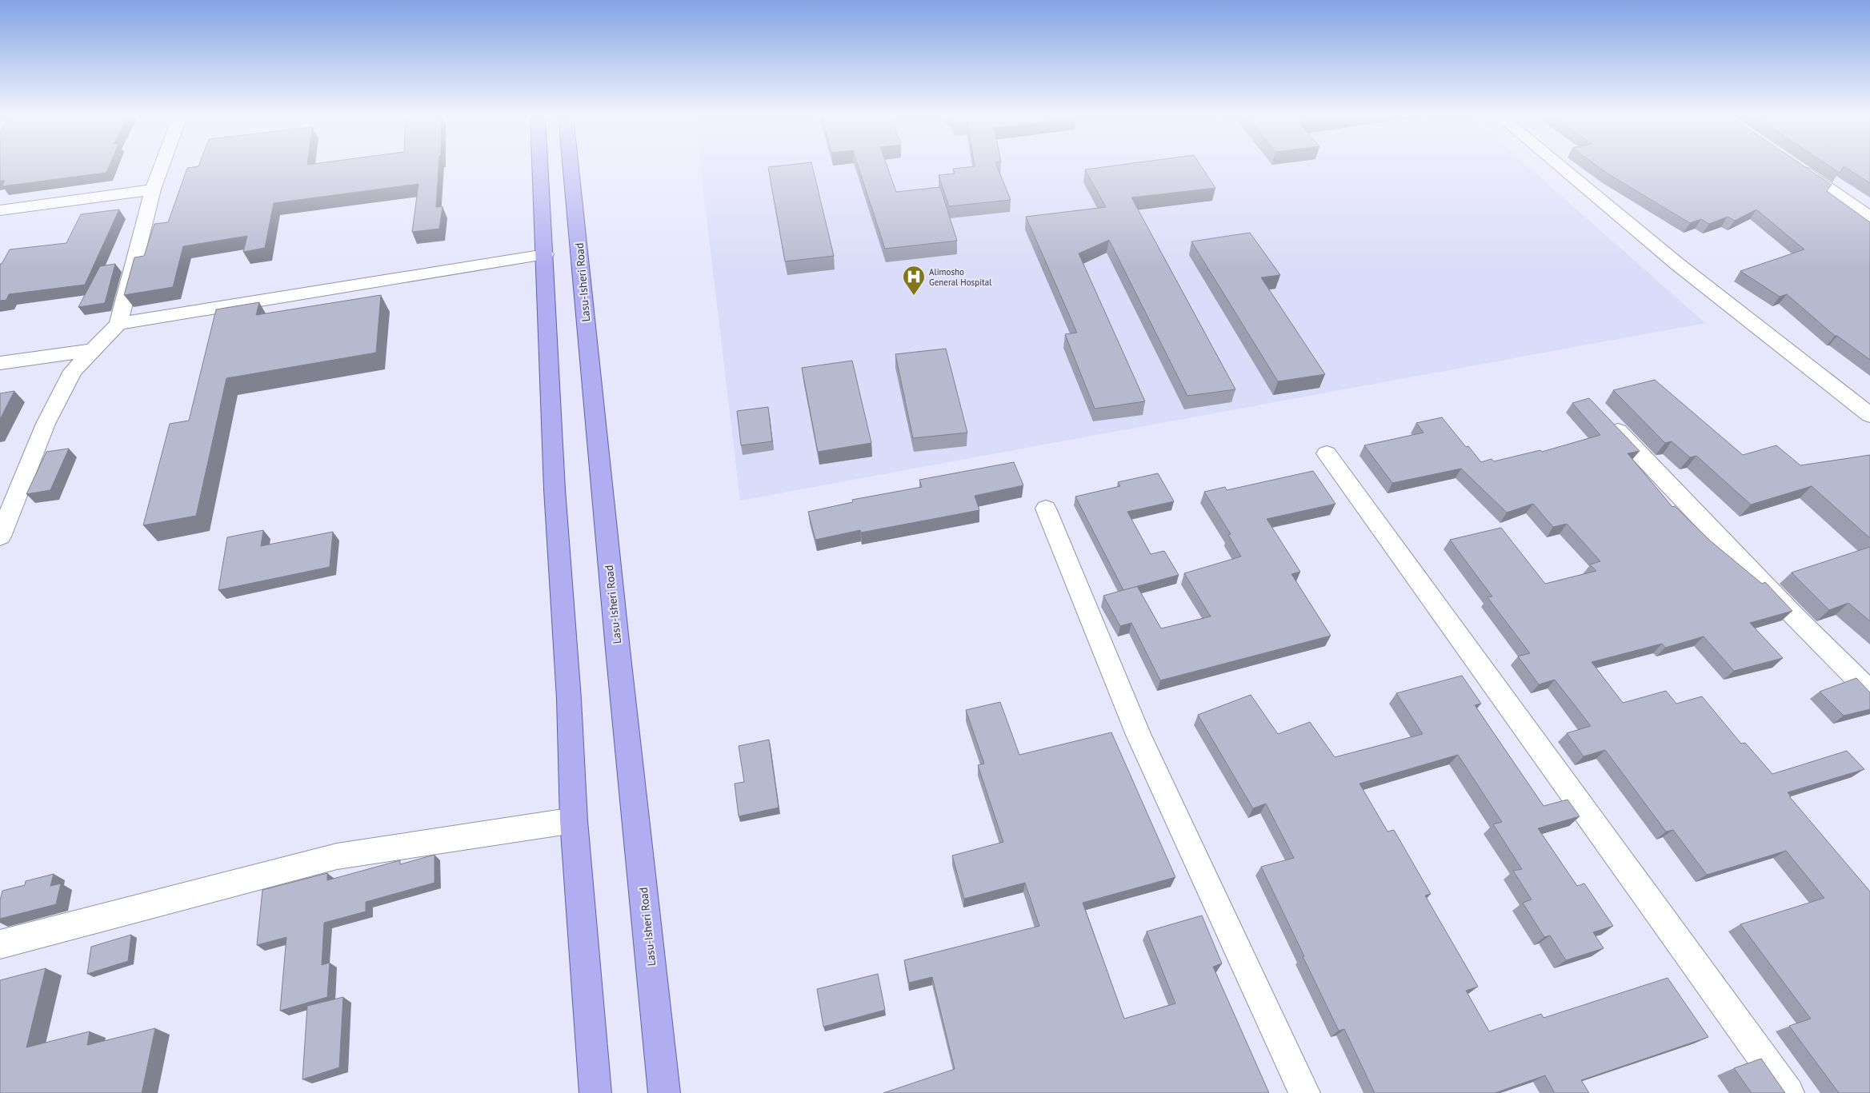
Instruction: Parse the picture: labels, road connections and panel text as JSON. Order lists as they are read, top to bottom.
{
  "streets": {
    "main road": ["Lasu-Isheri Road"]
  },
  "places": {
    "hospital": ["Alimosho General Hospital"]
  }
}
